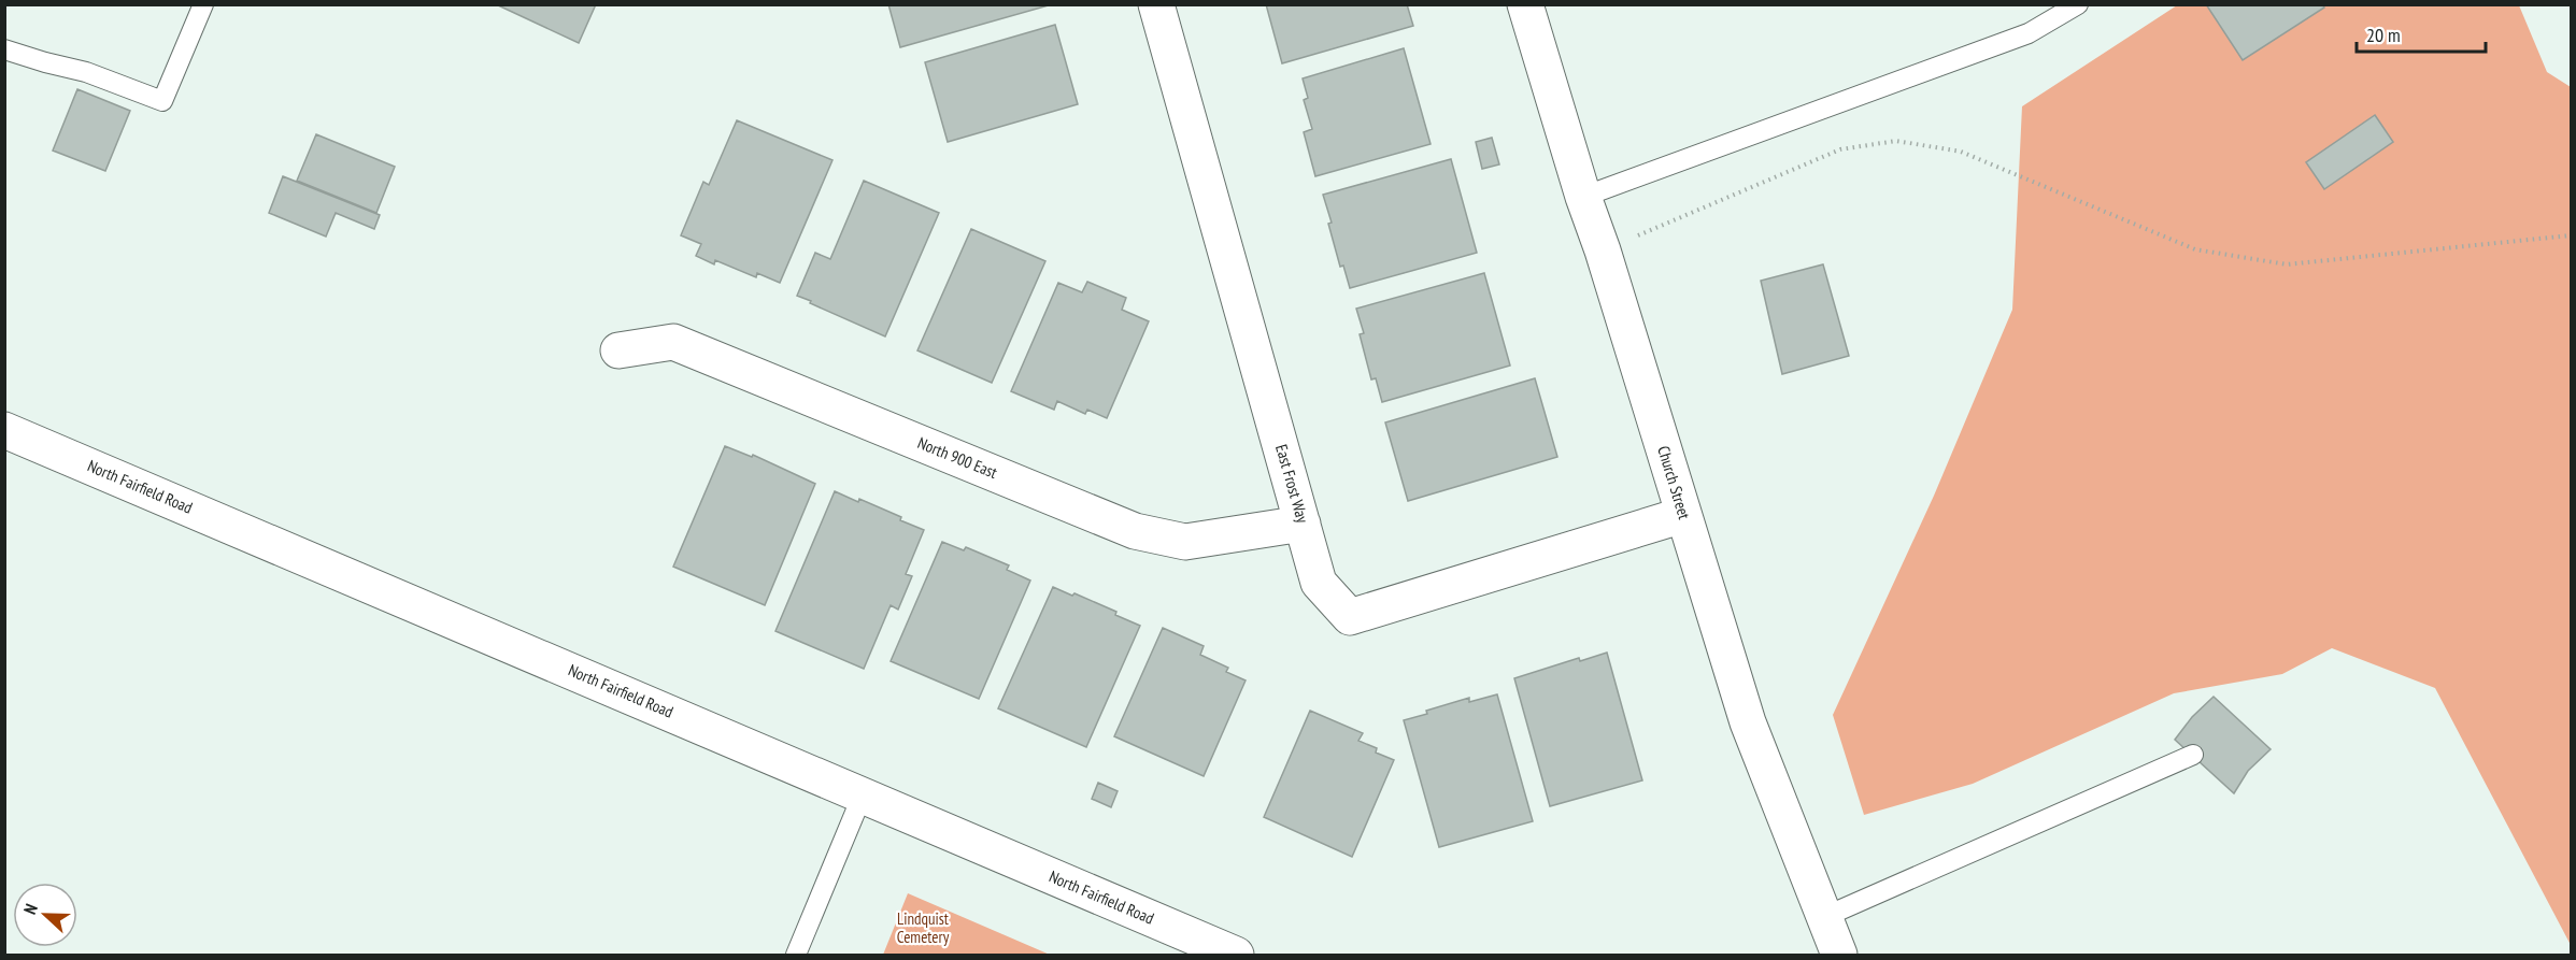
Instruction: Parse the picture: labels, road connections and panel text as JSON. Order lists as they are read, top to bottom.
{
  "streets": {
    "street": [
      "North 900 East",
      "Church Street",
      "East Frost Way",
      "North Fairfield Road"
    ]
  },
  "crossings": [
    ["North 900 East", "East Frost Way"],
    ["Church Street", "East Frost Way"]
  ],
  "parks": ["Lindquist Cemetery"],
  "scale_bar": "20 m",
  "north": "left"
}
